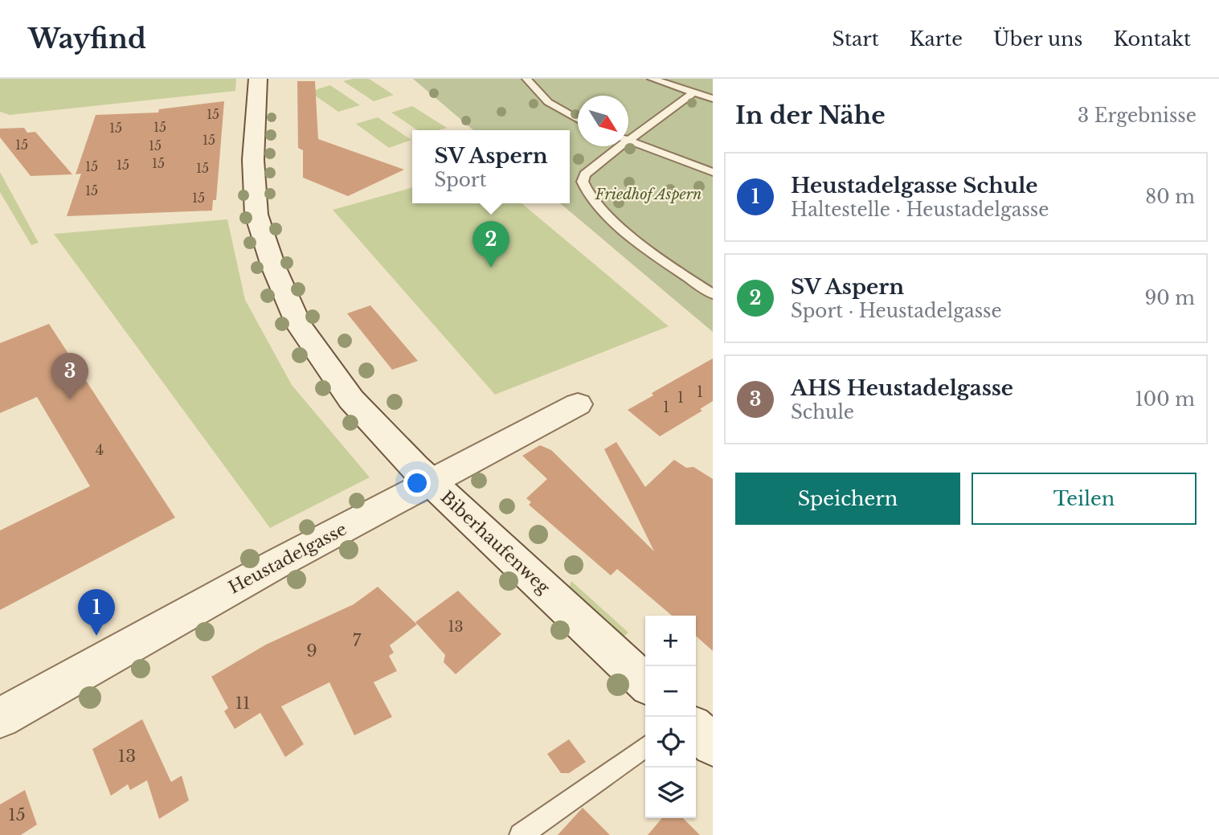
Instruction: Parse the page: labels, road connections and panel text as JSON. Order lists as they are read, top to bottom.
{
  "streets": {
    "main road": ["Biberhaufenweg", "Heustadelgasse"]
  },
  "crossings": [
    ["Biberhaufenweg", "Heustadelgasse"]
  ],
  "parks": ["Friedhof Aspern"],
  "house_numbers": [
    "15",
    "15",
    "15",
    "15",
    "15",
    "15",
    "15",
    "15",
    "15",
    "15",
    "15",
    "15",
    "1",
    "1",
    "1",
    "4",
    "13",
    "7",
    "9",
    "11",
    "13",
    "15"
  ],
  "north": "bottom right",
  "page": {
    "header": "Wayfind",
    "nav": [
      "Start",
      "Karte",
      "Über uns",
      "Kontakt"
    ],
    "heading": ["In der Nähe", "3 Ergebnisse"],
    "popup": ["SV Aspern", "Sport"],
    "list": [
      {
        "mark": "1",
        "name": "Heustadelgasse Schule",
        "note": "Haltestelle · Heustadelgasse",
        "value": "80 m"
      },
      {
        "mark": "2",
        "name": "SV Aspern",
        "note": "Sport · Heustadelgasse",
        "value": "90 m"
      },
      {
        "mark": "3",
        "name": "AHS Heustadelgasse",
        "note": "Schule",
        "value": "100 m"
      }
    ],
    "pins": ["2", "3", "1"],
    "buttons": ["Speichern", "Teilen"],
    "map_buttons": ["+", "−"]
  }
}
